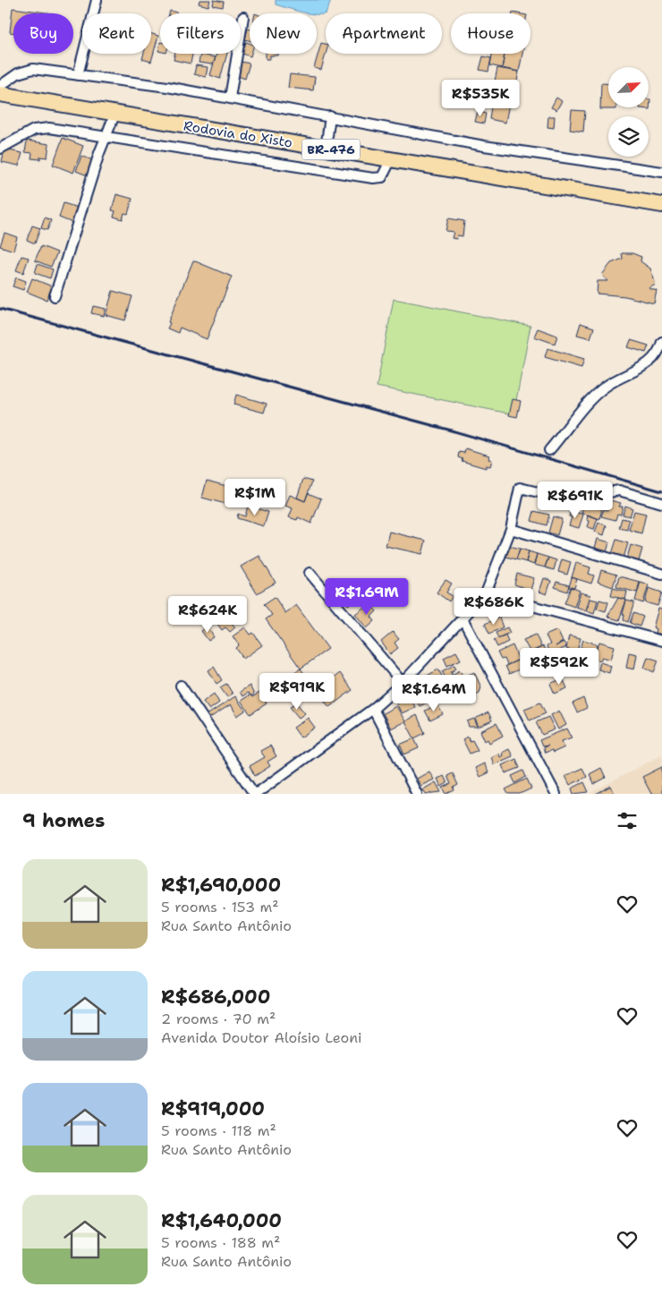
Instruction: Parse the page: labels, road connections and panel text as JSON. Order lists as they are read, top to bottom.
{
  "streets": {
    "highway": ["Rodovia do Xisto", "BR-476"]
  },
  "north": "top right",
  "page": {
    "chip": [
      "Buy",
      "Rent",
      "Filters",
      "New",
      "Apartment",
      "House"
    ],
    "price": [
      "R$535K",
      "R$1M",
      "R$691K",
      "R$1.69M",
      "R$686K",
      "R$624K",
      "R$592K",
      "R$919K",
      "R$1.64M"
    ],
    "heading": "9 homes",
    "list": [
      {
        "name": "R$1,690,000",
        "note": "5 rooms · 153 m² · Rua Santo Antônio"
      },
      {
        "name": "R$686,000",
        "note": "2 rooms · 70 m² · Avenida Doutor Aloísio Leoni"
      },
      {
        "name": "R$919,000",
        "note": "5 rooms · 118 m² · Rua Santo Antônio"
      },
      {
        "name": "R$1,640,000",
        "note": "5 rooms · 188 m² · Rua Santo Antônio"
      }
    ]
  }
}
